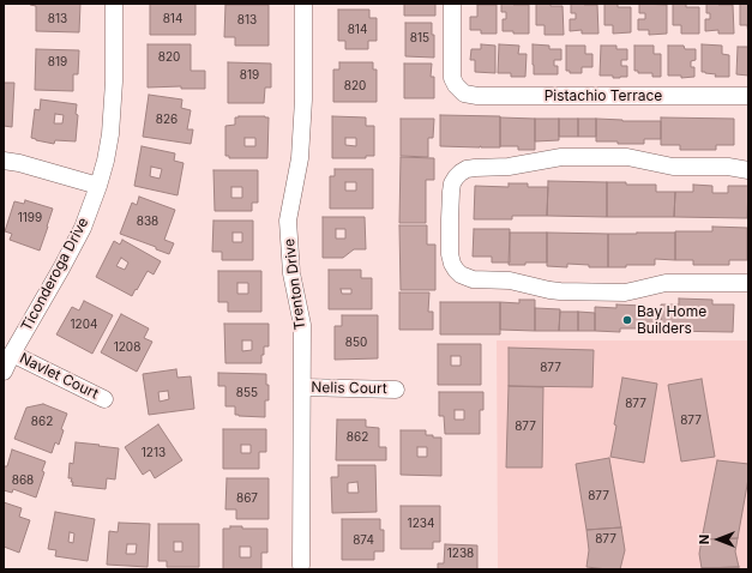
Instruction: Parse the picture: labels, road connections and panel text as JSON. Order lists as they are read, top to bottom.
{
  "streets": {
    "street": [
      "Pistachio Terrace",
      "Ticonderoga Drive",
      "Trenton Drive",
      "Navlet Court",
      "Nelis Court"
    ]
  },
  "crossings": [
    ["Ticonderoga Drive", "Navlet Court"],
    ["Trenton Drive", "Nelis Court"]
  ],
  "places": ["Bay Home Builders"],
  "house_numbers": [
    "813",
    "814",
    "813",
    "814",
    "815",
    "820",
    "819",
    "819",
    "820",
    "826",
    "1199",
    "838",
    "1204",
    "850",
    "1208",
    "877",
    "855",
    "877",
    "877",
    "862",
    "877",
    "862",
    "1213",
    "868",
    "877",
    "867",
    "1234",
    "877",
    "874",
    "1238"
  ],
  "north": "left"
}
